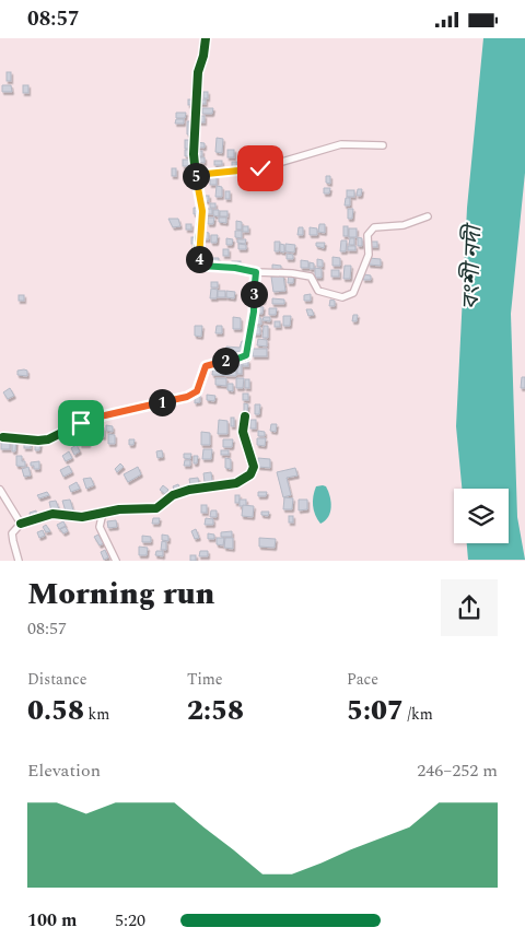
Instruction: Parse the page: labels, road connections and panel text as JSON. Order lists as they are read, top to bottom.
{
  "water": ["বংশী নদী"],
  "page": {
    "status": "08:57",
    "pins": [
      "5",
      "4",
      "3",
      "2",
      "1"
    ],
    "heading": ["Morning run", "08:57"],
    "stats": [
      ["Distance", "0.58 km"],
      ["Time", "2:58"],
      ["Pace", "5:07 /km"]
    ],
    "chart": ["Elevation", "246–252 m"],
    "list": [
      {
        "name": "100 m",
        "note": "5:20"
      }
    ]
  }
}
